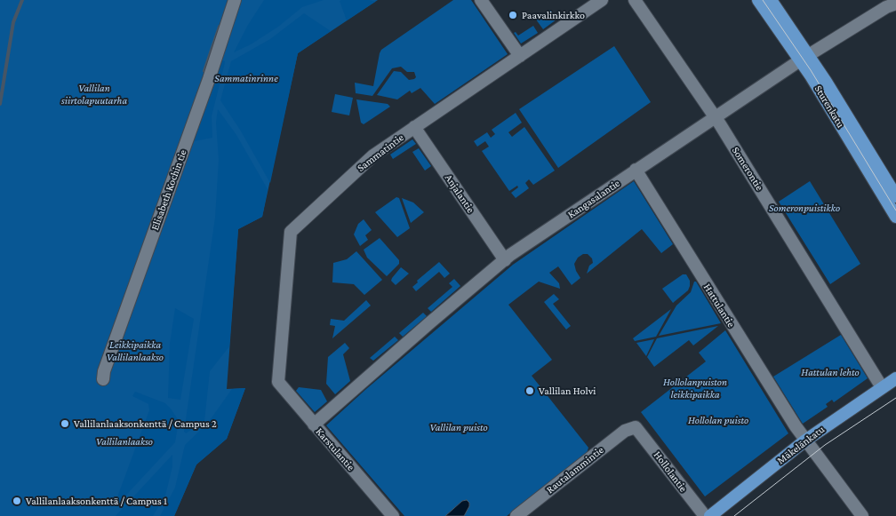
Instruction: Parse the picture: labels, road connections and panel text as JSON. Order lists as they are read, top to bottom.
{
  "streets": {
    "main road": ["Sturenkatu", "Mäkelänkatu"],
    "street": [
      "Sammatintie",
      "Somerontie",
      "Elisabeth Kochin tie",
      "Anjalantie",
      "Kangasalantie",
      "Hattulantie",
      "Karstulantie",
      "Rautalammintie",
      "Hollolantie"
    ]
  },
  "crossings": [
    ["Sturenkatu", "Kangasalantie"],
    ["Sammatintie", "Anjalantie"],
    ["Sammatintie", "Karstulantie"],
    ["Somerontie", "Kangasalantie"],
    ["Somerontie", "Mäkelänkatu"],
    ["Anjalantie", "Kangasalantie"],
    ["Kangasalantie", "Hattulantie"],
    ["Kangasalantie", "Karstulantie"],
    ["Hattulantie", "Mäkelänkatu"],
    ["Rautalammintie", "Hollolantie"]
  ],
  "parks": [
    "Sammatinrinne",
    "Vallilan siirtolapuutarha",
    "Someronpuistikko",
    "Leikkipaikka Vallilanlaakso",
    "Hattulan lehto",
    "Hollolanpuiston leikkipaikka",
    "Hollolan puisto",
    "Vallilan puisto",
    "Vallilanlaakso"
  ],
  "places": [
    "Paavalinkirkko",
    "Vallilan Holvi",
    "Vallilanlaaksonkenttä / Campus 2",
    "Vallilanlaaksonkenttä / Campus 1"
  ]
}
